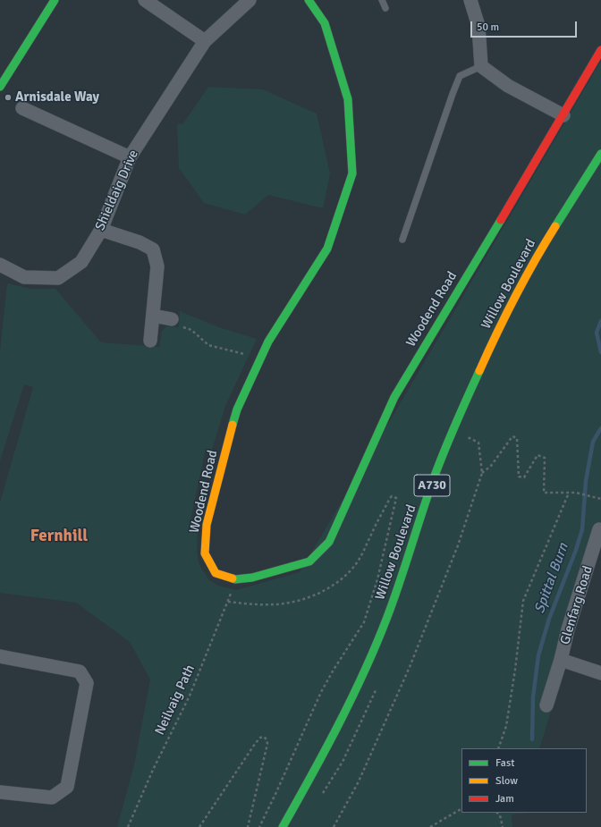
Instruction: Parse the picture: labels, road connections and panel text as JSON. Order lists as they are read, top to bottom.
{
  "streets": {
    "street": [
      "Shieldaig Drive",
      "Willow Boulevard",
      "Woodend Road",
      "A730",
      "Glenfarg Road"
    ],
    "path": ["Neilvaig Path"]
  },
  "crossings": [
    ["Woodend Road", "Neilvaig Path"]
  ],
  "districts": ["Fernhill"],
  "water": ["Spittal Burn"],
  "places": ["Arnisdale Way"],
  "legend": ["Fast", "Slow", "Jam"],
  "scale_bar": "50 m"
}
